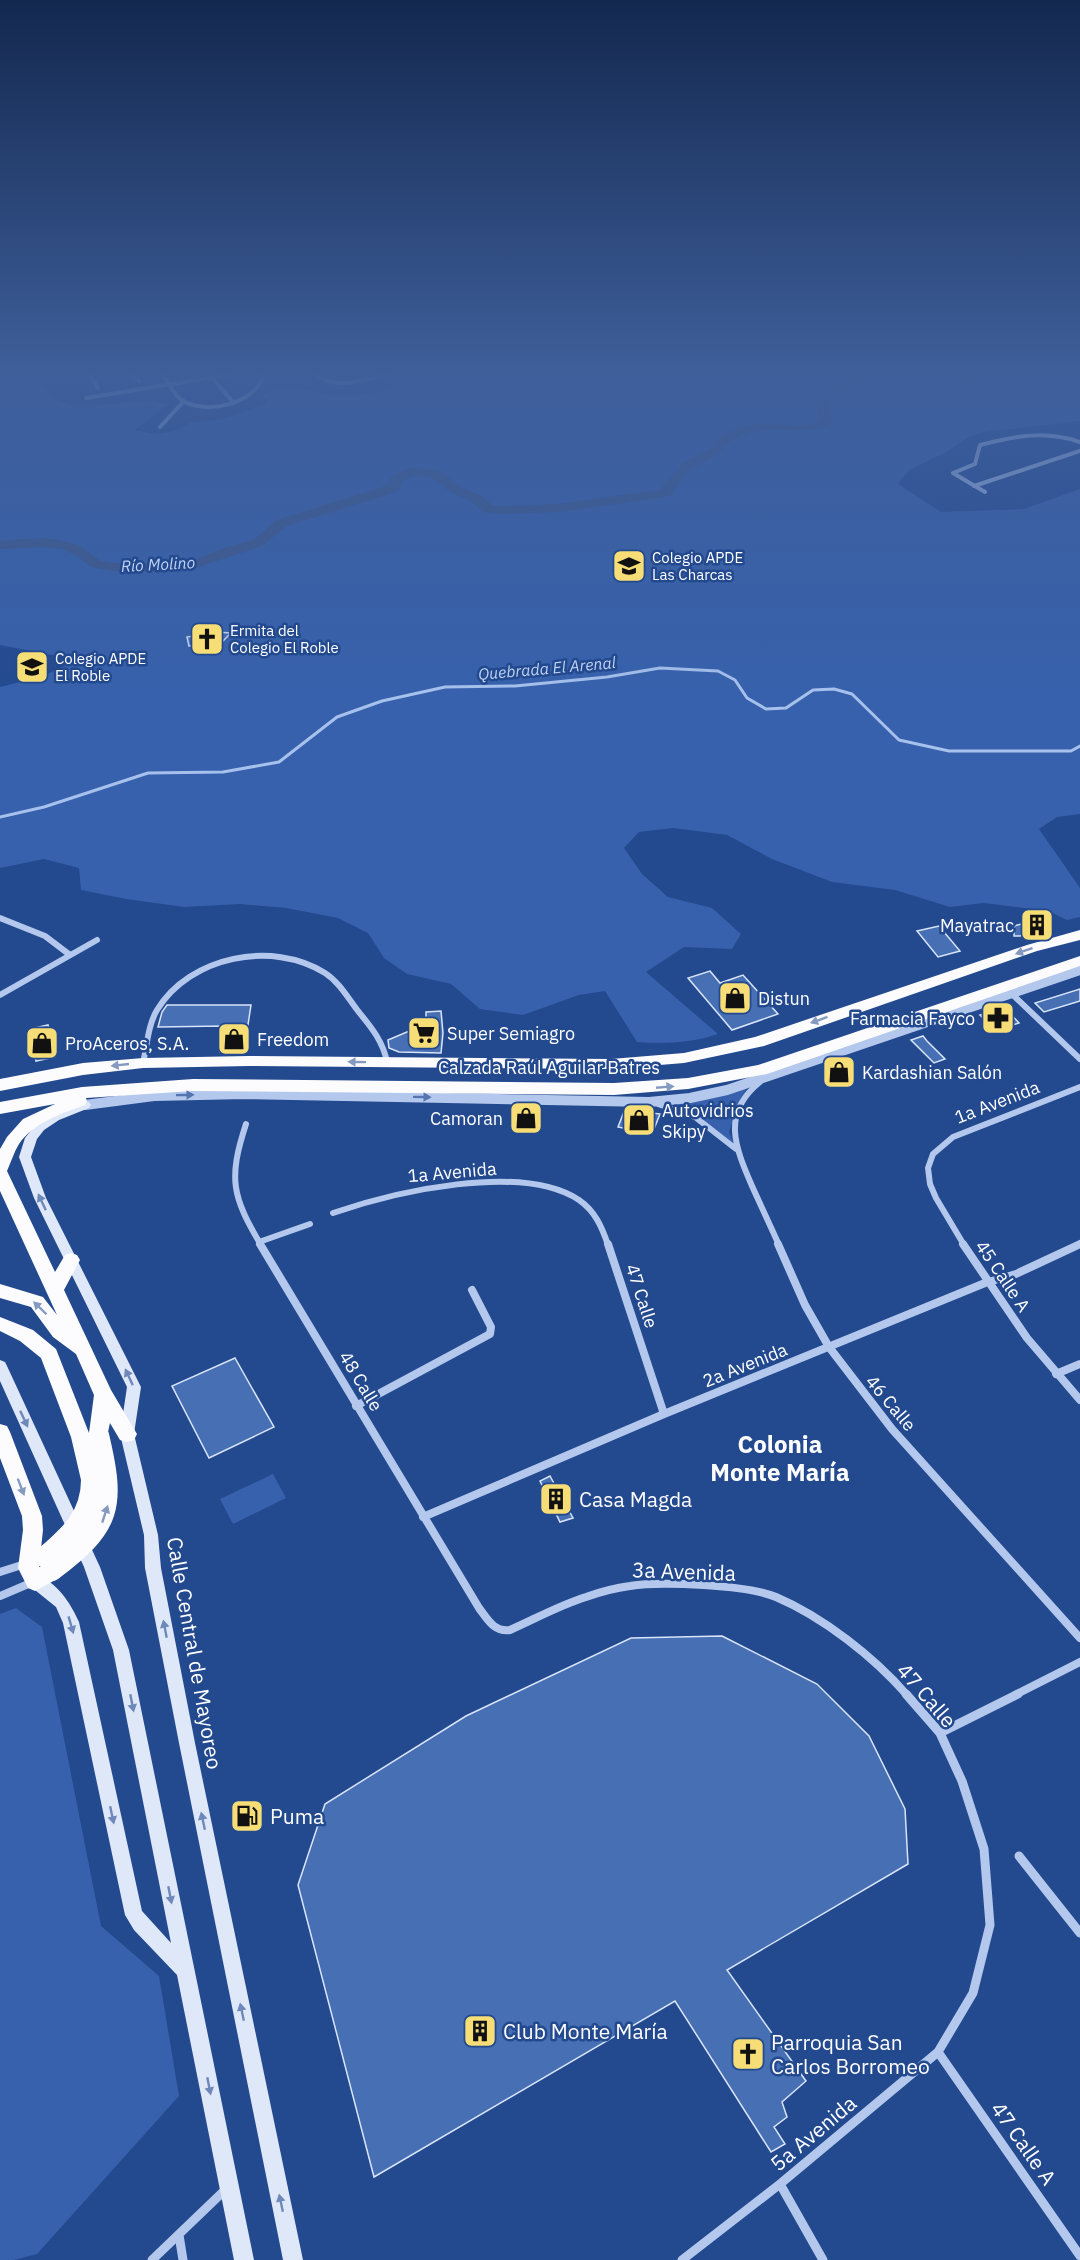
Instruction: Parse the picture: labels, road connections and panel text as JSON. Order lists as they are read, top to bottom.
{
  "streets": {
    "highway": ["Calzada Raúl Aguilar Batres"],
    "main road": ["Calle Central de Mayoreo"],
    "street": [
      "1a Avenida",
      "45 Calle A",
      "47 Calle",
      "2a Avenida",
      "48 Calle",
      "46 Calle",
      "3a Avenida",
      "5a Avenida",
      "47 Calle A"
    ]
  },
  "crossings": [
    ["Calzada Raúl Aguilar Batres", "Calle Central de Mayoreo"],
    ["1a Avenida", "45 Calle A"],
    ["1a Avenida", "47 Calle"],
    ["45 Calle A", "2a Avenida"],
    ["47 Calle", "2a Avenida"],
    ["47 Calle", "3a Avenida"],
    ["47 Calle", "5a Avenida"],
    ["2a Avenida", "48 Calle"],
    ["2a Avenida", "46 Calle"],
    ["48 Calle", "3a Avenida"],
    ["5a Avenida", "47 Calle A"]
  ],
  "districts": ["Colonia Monte María"],
  "water": ["Río Molino", "Quebrada El Arenal"],
  "places": {
    "school or university": ["Colegio APDE Las Charcas", "Colegio APDE El Roble"],
    "church": ["Ermita del Colegio El Roble", "Parroquia San Carlos Borromeo"],
    "building": ["Mayatrac", "Casa Magda", "Club Monte María"],
    "shop": [
      "Distun",
      "Freedom",
      "ProAceros, S.A.",
      "Kardashian Salón",
      "Camoran",
      "Autovidrios Skipy"
    ],
    "pharmacy": ["Farmacia Fayco"],
    "supermarket": ["Super Semiagro"],
    "fuel station": ["Puma"]
  }
}
